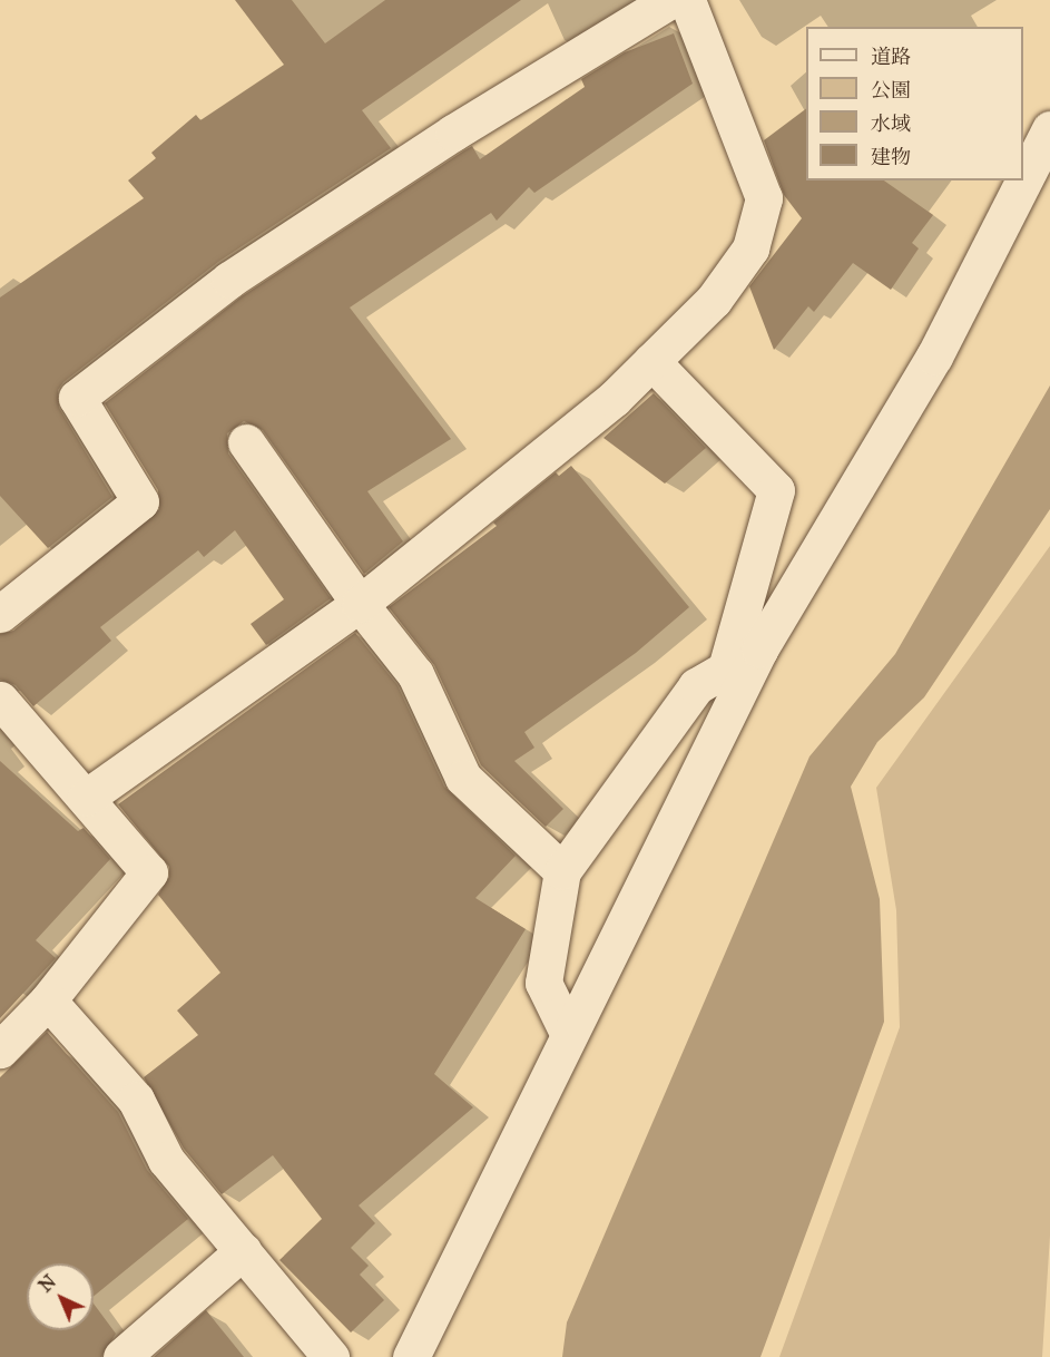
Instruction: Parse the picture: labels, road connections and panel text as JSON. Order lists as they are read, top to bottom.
{
  "legend": [
    "道路",
    "公園",
    "水域",
    "建物"
  ],
  "north": "top left"
}
